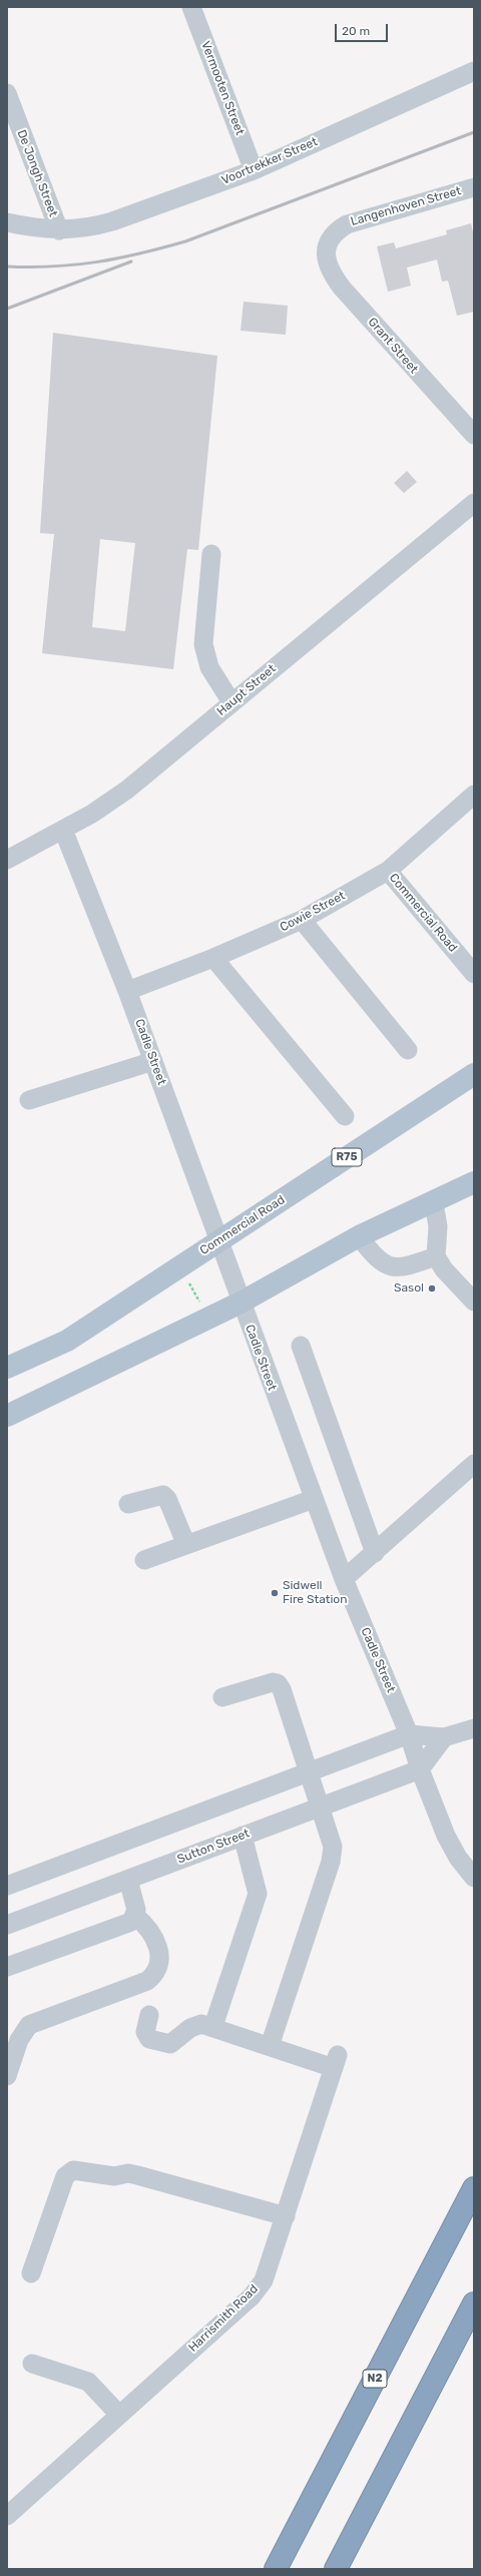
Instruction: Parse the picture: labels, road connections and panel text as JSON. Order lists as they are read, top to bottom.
{
  "streets": {
    "highway": ["N2"],
    "main road": ["Commercial Road", "R75"],
    "street": [
      "Vermooten Street",
      "Voortrekker Street",
      "De Jongh Street",
      "Langenhoven Street",
      "Grant Street",
      "Haupt Street",
      "Cowie Street",
      "Cadle Street",
      "Sutton Street",
      "Harrismith Road"
    ]
  },
  "crossings": [
    ["Vermooten Street", "Voortrekker Street"],
    ["Voortrekker Street", "De Jongh Street"],
    ["Langenhoven Street", "Grant Street"],
    ["Haupt Street", "Cadle Street"],
    ["Cowie Street", "Commercial Road"],
    ["Cowie Street", "Cadle Street"],
    ["Commercial Road", "Cadle Street"],
    ["Cadle Street", "Sutton Street"]
  ],
  "places": ["Sasol", "Sidwell Fire Station"],
  "scale_bar": "20 m"
}
